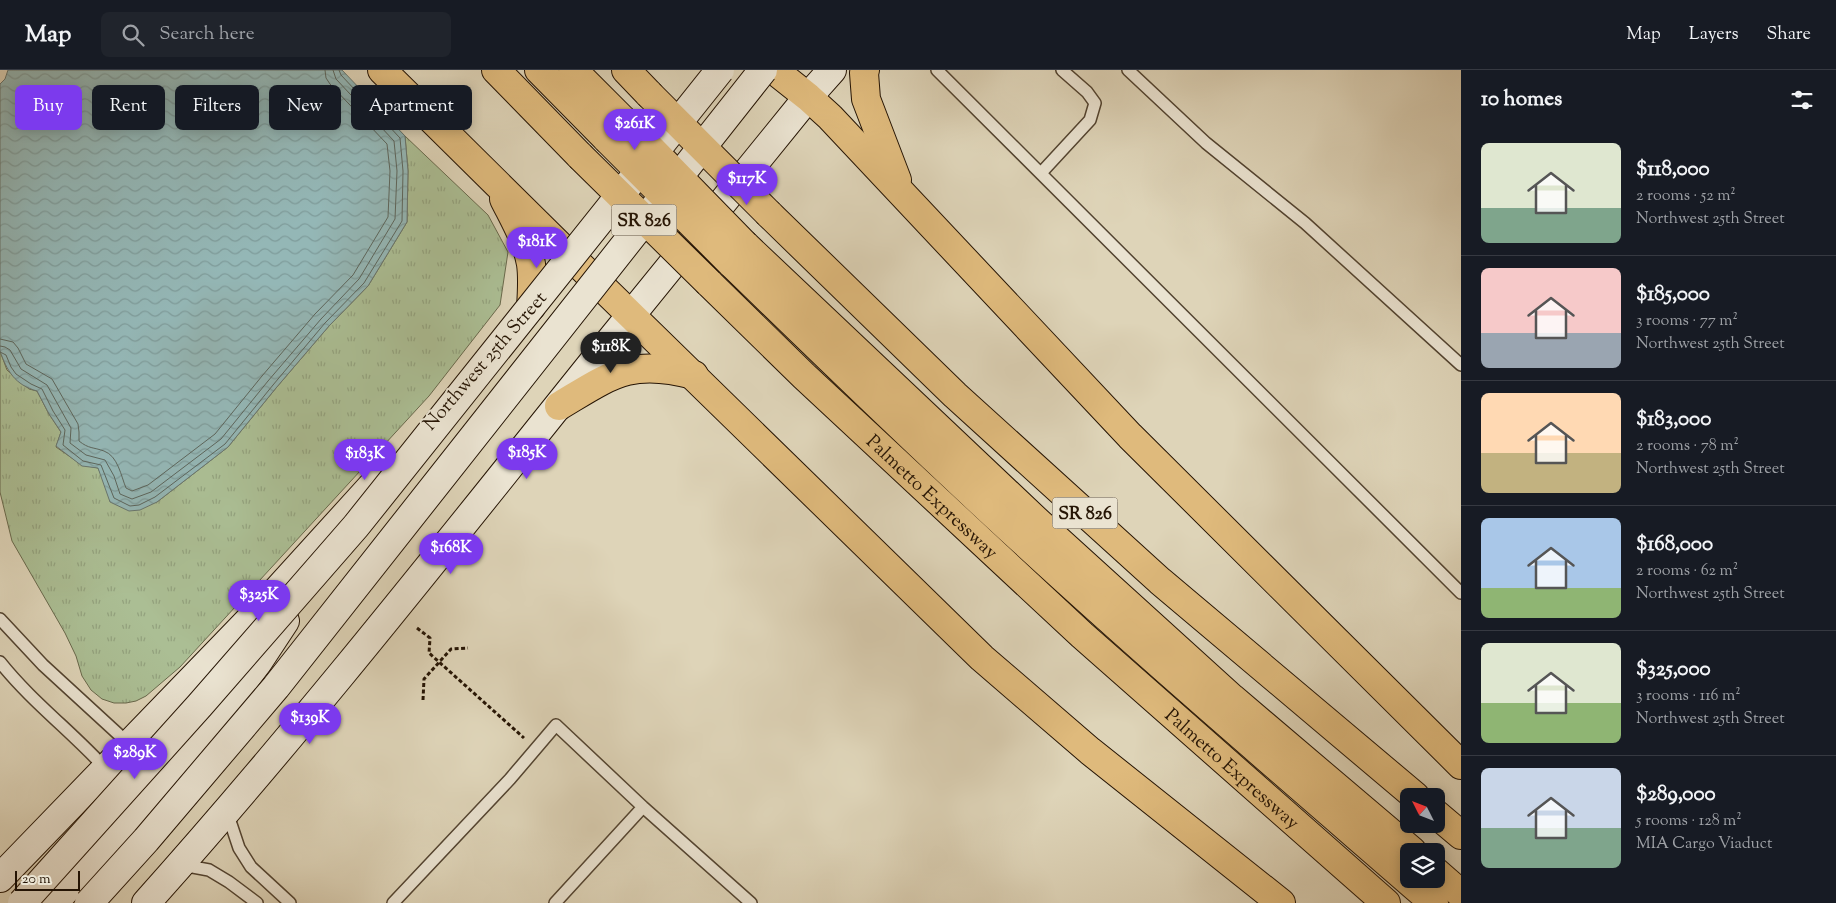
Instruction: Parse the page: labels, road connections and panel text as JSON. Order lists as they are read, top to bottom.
{
  "streets": {
    "highway": ["SR 826", "Palmetto Expressway"],
    "main road": ["Northwest 25th Street"]
  },
  "scale_bar": "20 m",
  "north": "top left",
  "page": {
    "header": "Map",
    "search": "Search here",
    "nav": ["Map", "Layers", "Share"],
    "heading": "10 homes",
    "chip": [
      "Buy",
      "Rent",
      "Filters",
      "New",
      "Apartment"
    ],
    "price": [
      "$261K",
      "$117K",
      "$181K",
      "$118K",
      "$185K",
      "$183K",
      "$168K",
      "$325K",
      "$139K",
      "$289K"
    ],
    "list": [
      {
        "name": "$118,000",
        "note": "2 rooms · 52 m² · Northwest 25th Street"
      },
      {
        "name": "$185,000",
        "note": "3 rooms · 77 m² · Northwest 25th Street"
      },
      {
        "name": "$183,000",
        "note": "2 rooms · 78 m² · Northwest 25th Street"
      },
      {
        "name": "$168,000",
        "note": "2 rooms · 62 m² · Northwest 25th Street"
      },
      {
        "name": "$325,000",
        "note": "3 rooms · 116 m² · Northwest 25th Street"
      },
      {
        "name": "$289,000",
        "note": "5 rooms · 128 m² · MIA Cargo Viaduct"
      }
    ],
    "scale": "20 m"
  }
}
